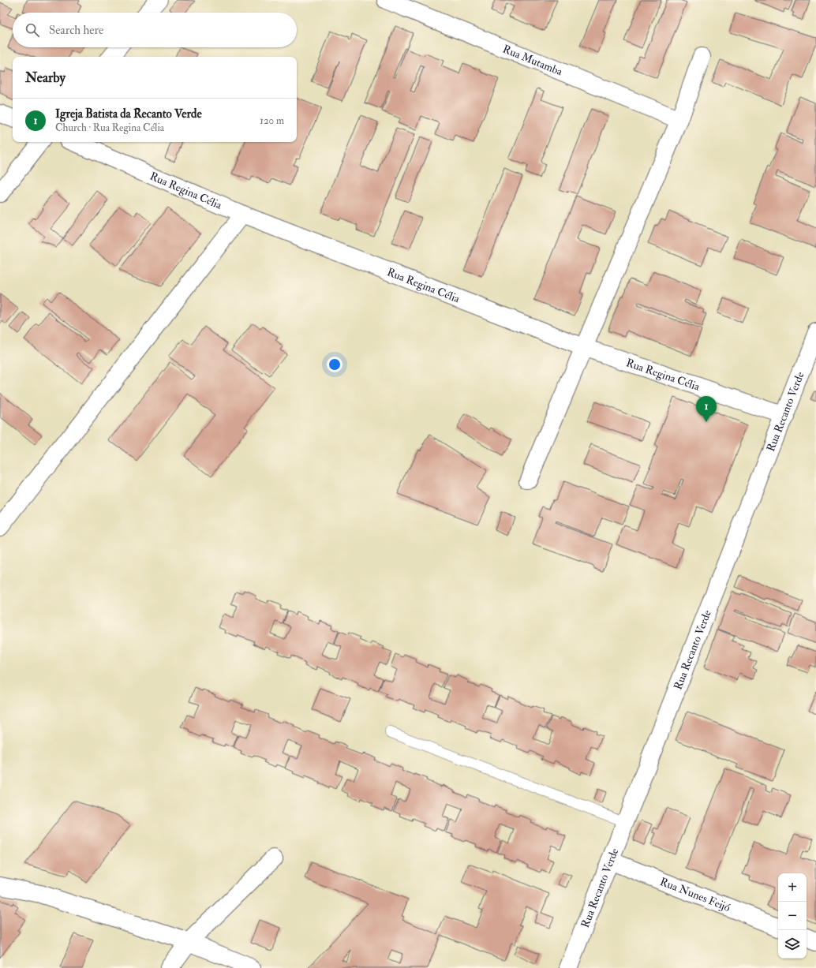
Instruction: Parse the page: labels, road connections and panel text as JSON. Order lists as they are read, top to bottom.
{
  "streets": {
    "street": [
      "Rua Mutamba",
      "Rua Regina Célia",
      "Rua Recanto Verde",
      "Rua Nunes Feijó"
    ]
  },
  "crossings": [
    ["Rua Regina Célia", "Rua Recanto Verde"],
    ["Rua Recanto Verde", "Rua Nunes Feijó"]
  ],
  "page": {
    "search": "Search here",
    "heading": "Nearby",
    "list": [
      {
        "mark": "1",
        "name": "Igreja Batista da Recanto Verde",
        "note": "Church · Rua Regina Célia",
        "value": "120 m"
      }
    ],
    "pins": "1",
    "map_buttons": ["+", "−"]
  }
}
